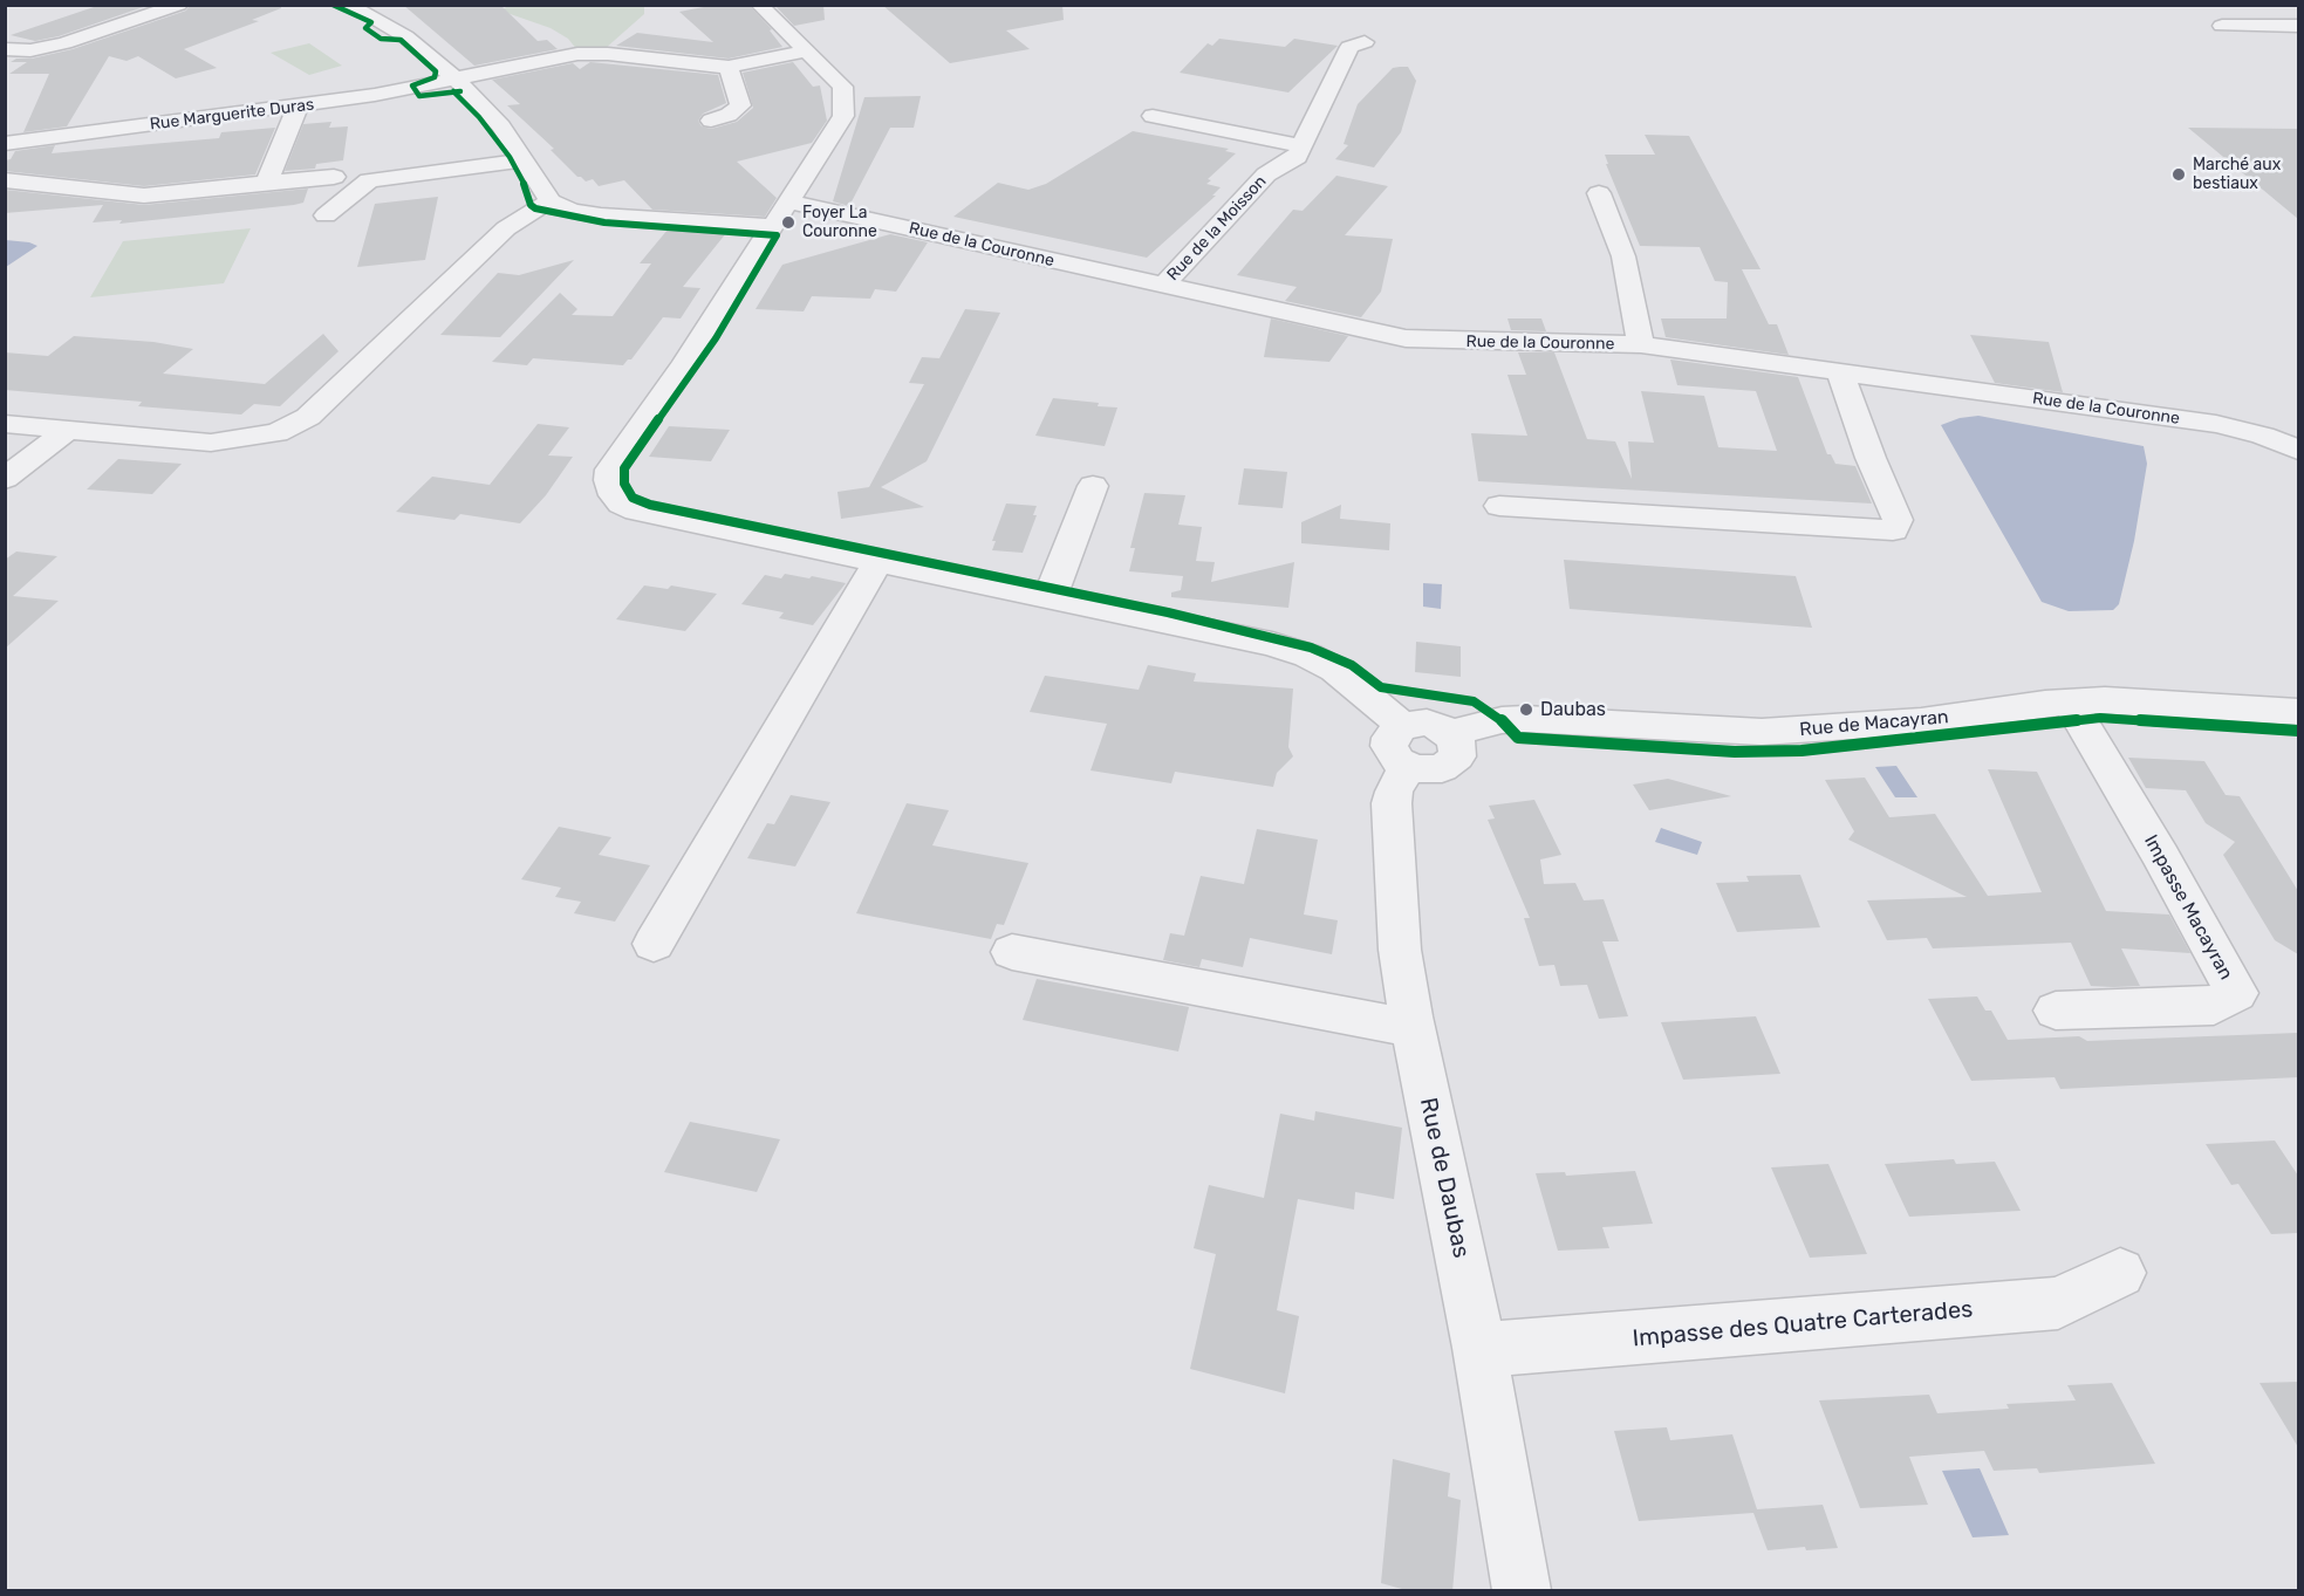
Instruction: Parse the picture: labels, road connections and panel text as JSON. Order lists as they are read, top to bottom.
{
  "streets": {
    "street": [
      "Rue Marguerite Duras",
      "Rue de la Moisson",
      "Rue de la Couronne",
      "Rue de Macayran",
      "Impasse Macayran",
      "Rue de Daubas",
      "Impasse des Quatre Carterades"
    ]
  },
  "crossings": [
    ["Rue de la Moisson", "Rue de la Couronne"],
    ["Rue de Macayran", "Impasse Macayran"],
    ["Rue de Macayran", "Rue de Daubas"],
    ["Rue de Daubas", "Impasse des Quatre Carterades"]
  ],
  "places": ["Marché aux bestiaux", "Foyer La Couronne", "Daubas"]
}
